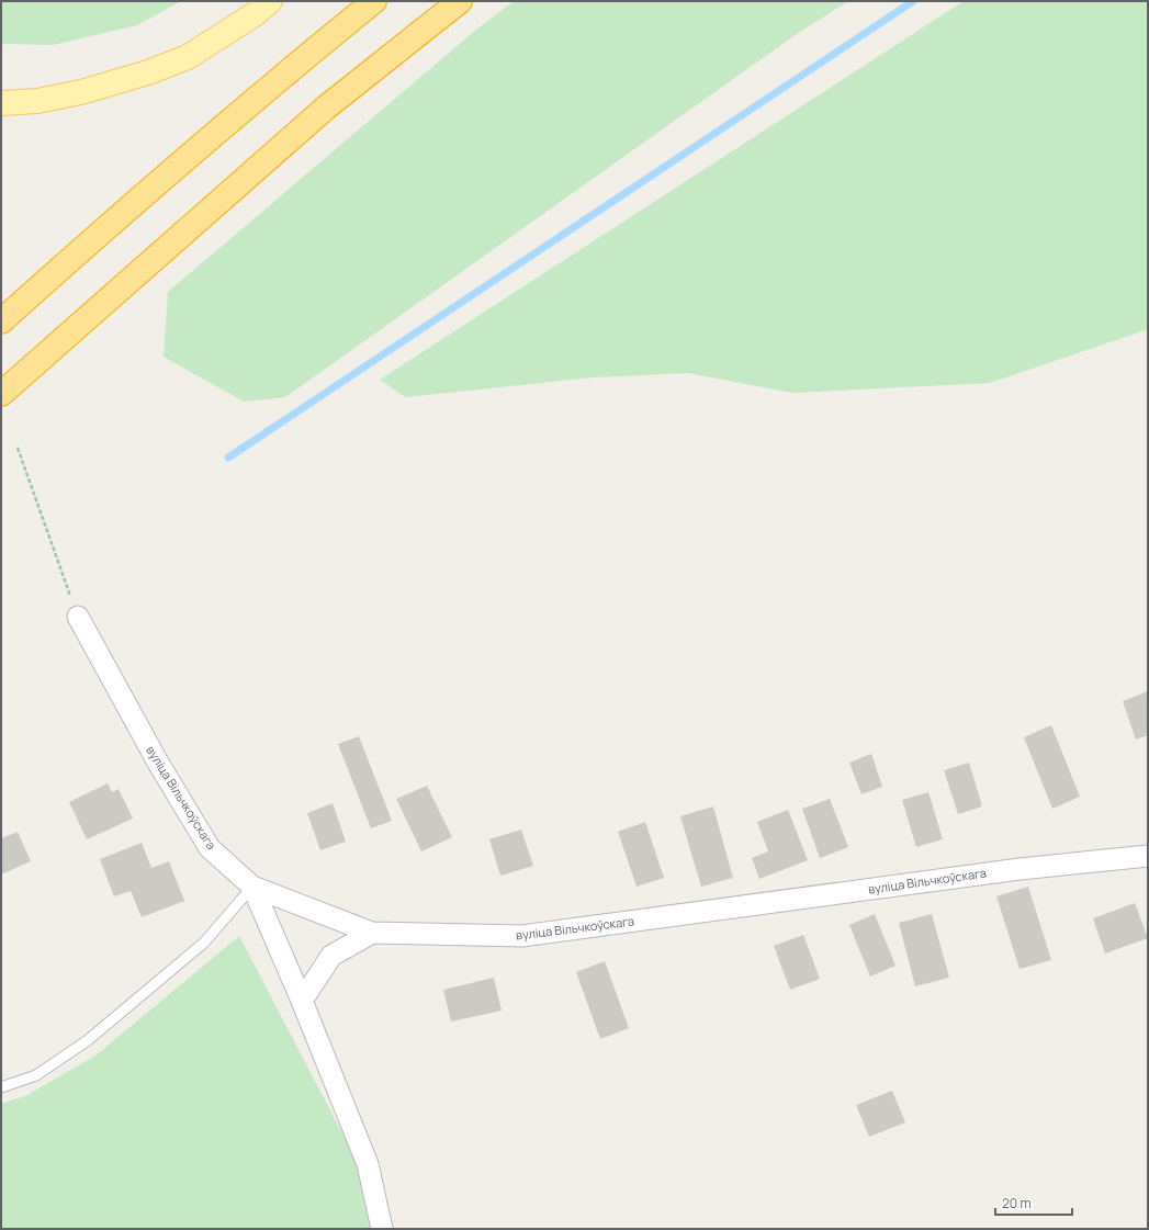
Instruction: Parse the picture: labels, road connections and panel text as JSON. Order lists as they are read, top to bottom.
{
  "streets": {
    "street": ["вуліца Вільчкоўскага"]
  },
  "scale_bar": "20 m"
}
